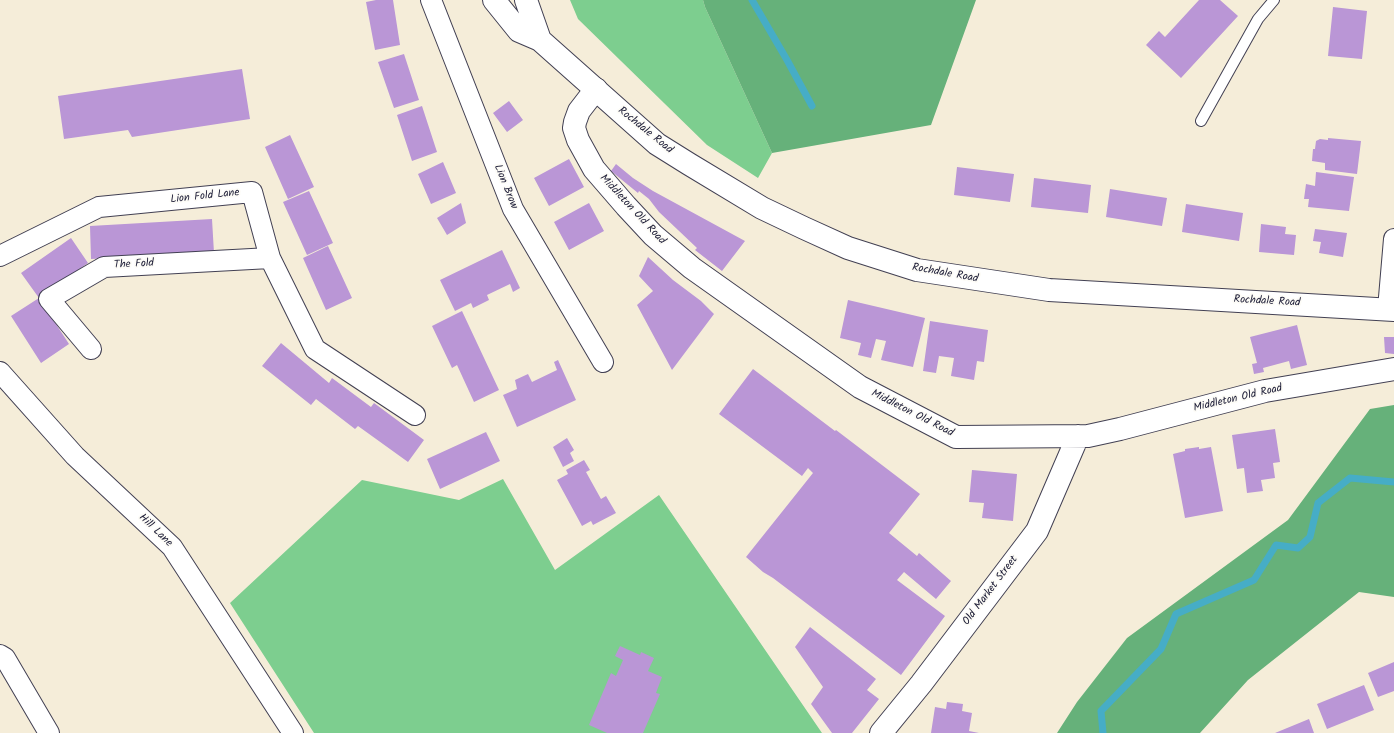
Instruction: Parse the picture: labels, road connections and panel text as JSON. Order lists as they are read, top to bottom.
{
  "streets": {
    "street": [
      "Rochdale Road",
      "Lion Brow",
      "Lion Fold Lane",
      "Middleton Old Road",
      "The Fold",
      "Hill Lane",
      "Old Market Street"
    ]
  },
  "crossings": [
    ["Rochdale Road", "Middleton Old Road"],
    ["Lion Fold Lane", "The Fold"],
    ["Middleton Old Road", "Old Market Street"]
  ]
}
